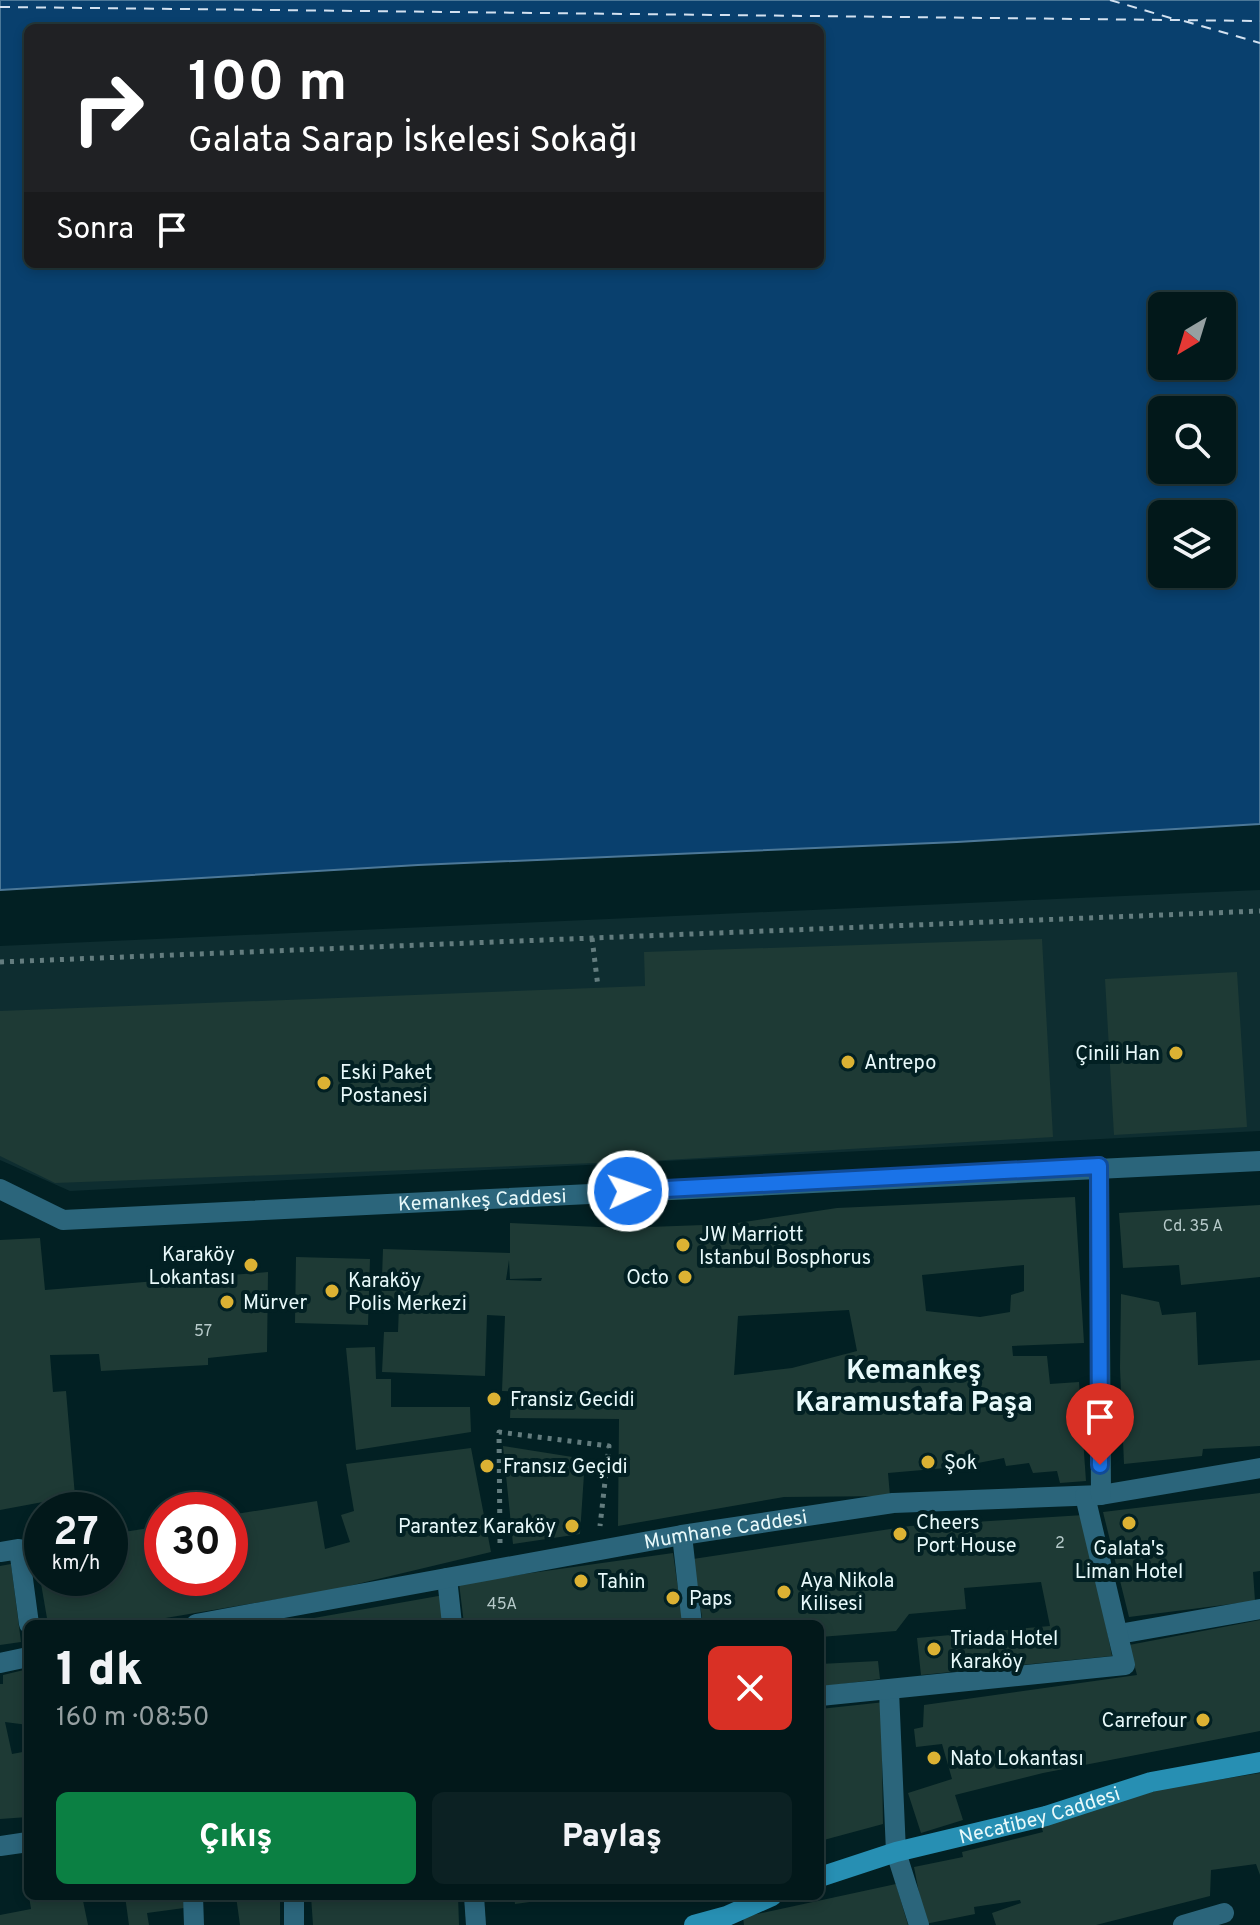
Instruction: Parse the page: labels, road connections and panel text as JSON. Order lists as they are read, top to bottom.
{
  "streets": {
    "main road": ["Necatibey Caddesi"],
    "street": ["Kemankeş Caddesi", "Mumhane Caddesi"]
  },
  "districts": ["Kemankeş Karamustafa Paşa"],
  "places": [
    "Çinili Han",
    "Antrepo",
    "Eski Paket Postanesi",
    "JW Marriott Istanbul Bosphorus",
    "Karaköy Lokantası",
    "Octo",
    "Karaköy Polis Merkezi",
    "Mürver",
    "Fransiz Gecidi",
    "Şok",
    "Fransız Geçidi",
    "Galata's Liman Hotel",
    "Parantez Karaköy",
    "Cheers Port House",
    "Tahin",
    "Aya Nikola Kilisesi",
    "Paps",
    "Triada Hotel Karaköy",
    "Carrefour",
    "Nato Lokantası"
  ],
  "house_numbers": [
    "Cd. 35 A",
    "57",
    "2",
    "45A"
  ],
  "north": "bottom left",
  "page": {
    "turn": ["100 m", "Galata Sarap İskelesi Sokağı"],
    "then": "Sonra",
    "speed": "27 km/h",
    "limit": "30",
    "heading": ["1 dk", "160 m · 08:50"],
    "buttons": ["Çıkış", "Paylaş"]
  }
}
